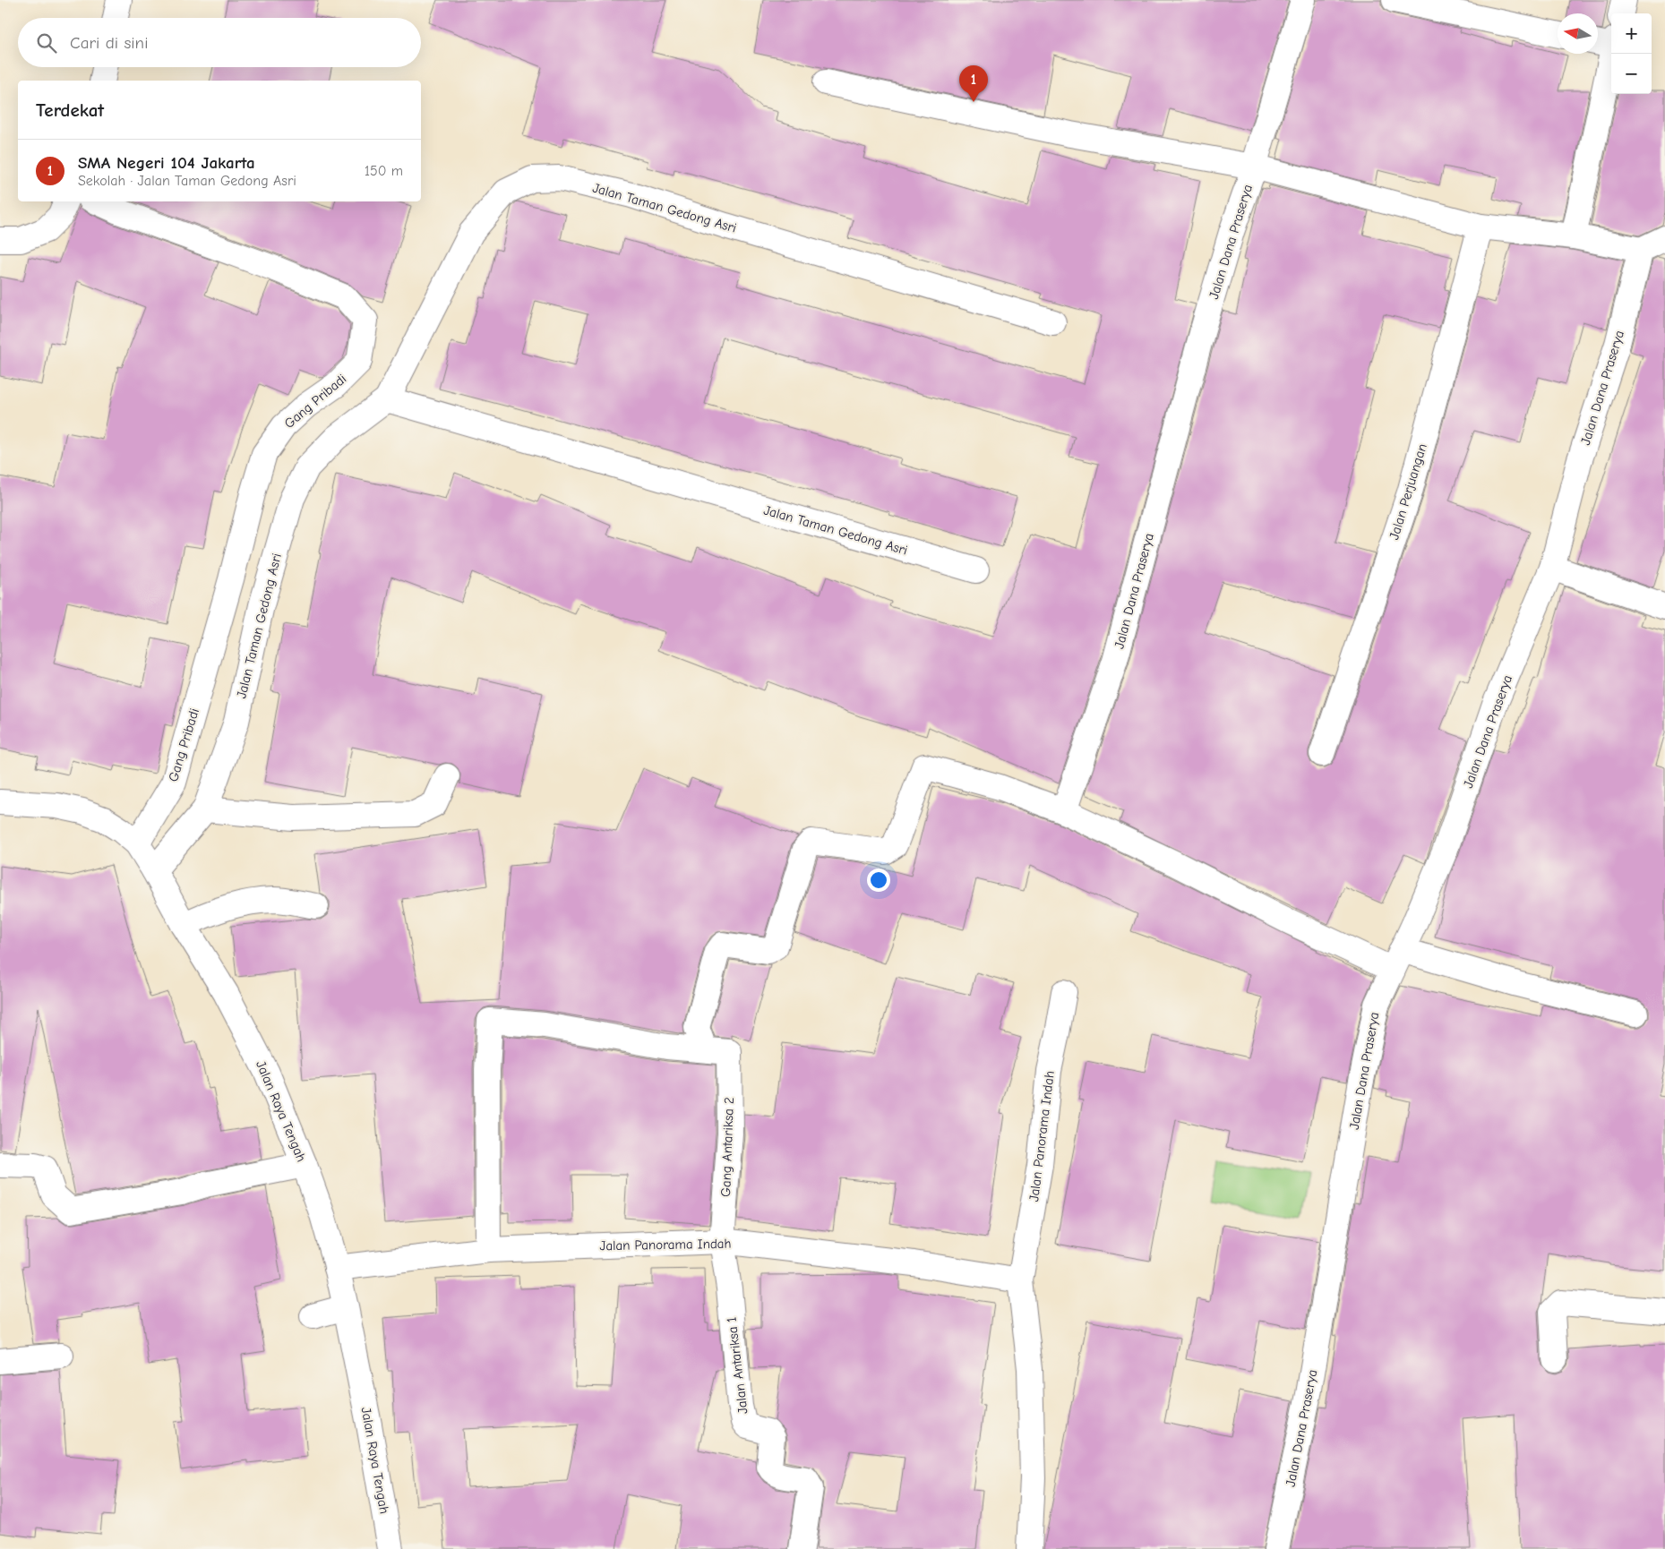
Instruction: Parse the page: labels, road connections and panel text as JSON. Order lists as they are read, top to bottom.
{
  "streets": {
    "street": [
      "Jalan Taman Gedong Asri",
      "Jalan Dana Praserya",
      "Gang Pribadi",
      "Jalan Perjuangan",
      "Jalan Raya Tengah",
      "Jalan Panorama Indah",
      "Gang Antariksa 2",
      "Jalan Antariksa 1"
    ]
  },
  "crossings": [
    ["Jalan Taman Gedong Asri", "Jalan Raya Tengah"],
    ["Jalan Dana Praserya", "Jalan Perjuangan"],
    ["Gang Pribadi", "Jalan Raya Tengah"],
    ["Jalan Raya Tengah", "Jalan Panorama Indah"],
    ["Jalan Panorama Indah", "Gang Antariksa 2"],
    ["Jalan Panorama Indah", "Jalan Antariksa 1"],
    ["Gang Antariksa 2", "Jalan Antariksa 1"]
  ],
  "north": "left",
  "page": {
    "map_buttons": ["+", "−"],
    "search": "Cari di sini",
    "pins": "1",
    "heading": "Terdekat",
    "list": [
      {
        "mark": "1",
        "name": "SMA Negeri 104 Jakarta",
        "note": "Sekolah · Jalan Taman Gedong Asri",
        "value": "150 m"
      }
    ]
  }
}
